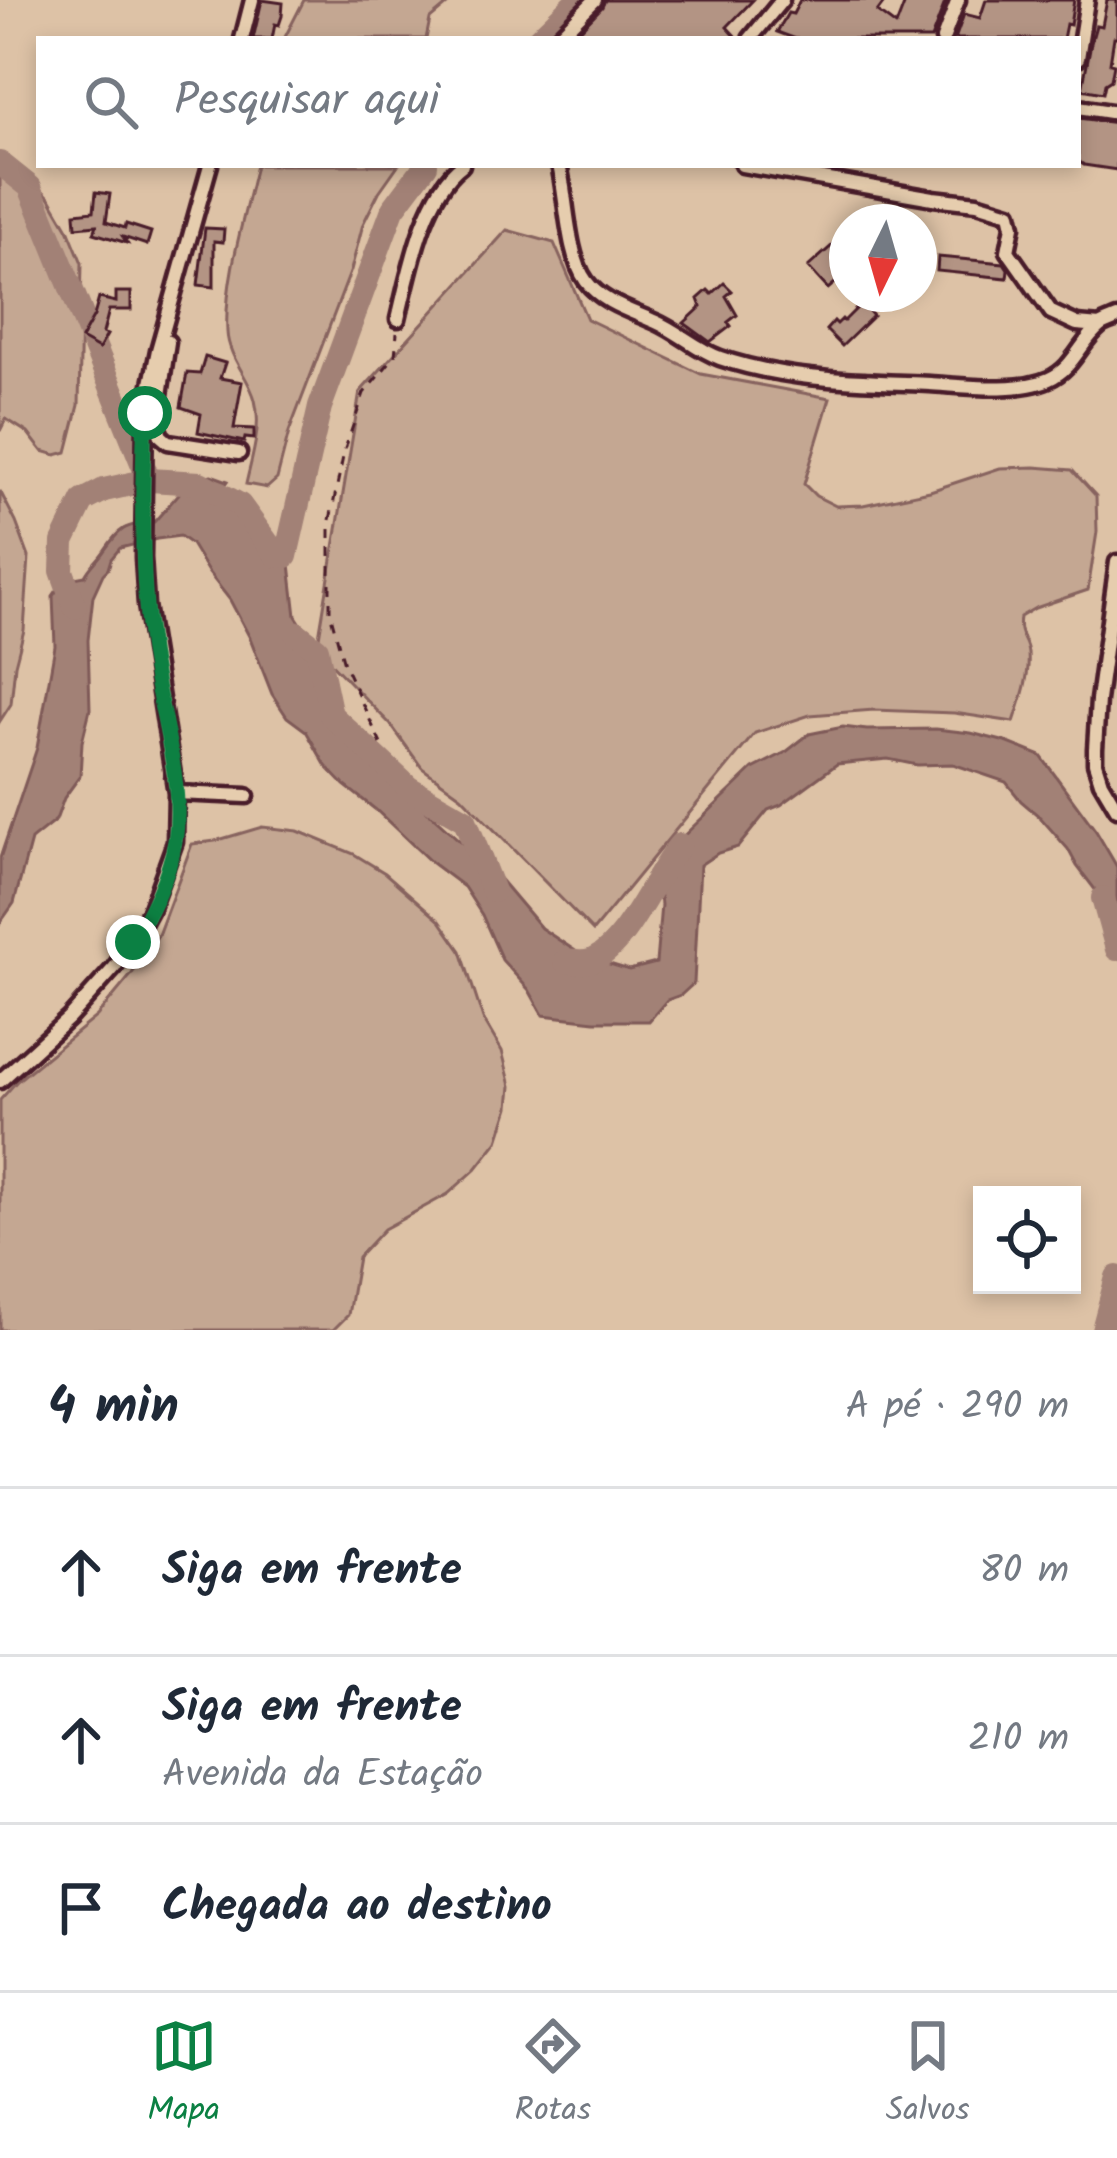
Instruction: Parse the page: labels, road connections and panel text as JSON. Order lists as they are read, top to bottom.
{
  "north": "bottom",
  "page": {
    "search": "Pesquisar aqui",
    "heading": ["4 min", "A pé · 290 m"],
    "list": [
      ["Siga em frente", "80 m"],
      ["Siga em frente", "Avenida da Estação", "210 m"],
      "Chegada ao destino"
    ],
    "nav": ["Mapa", "Rotas", "Salvos"]
  }
}
